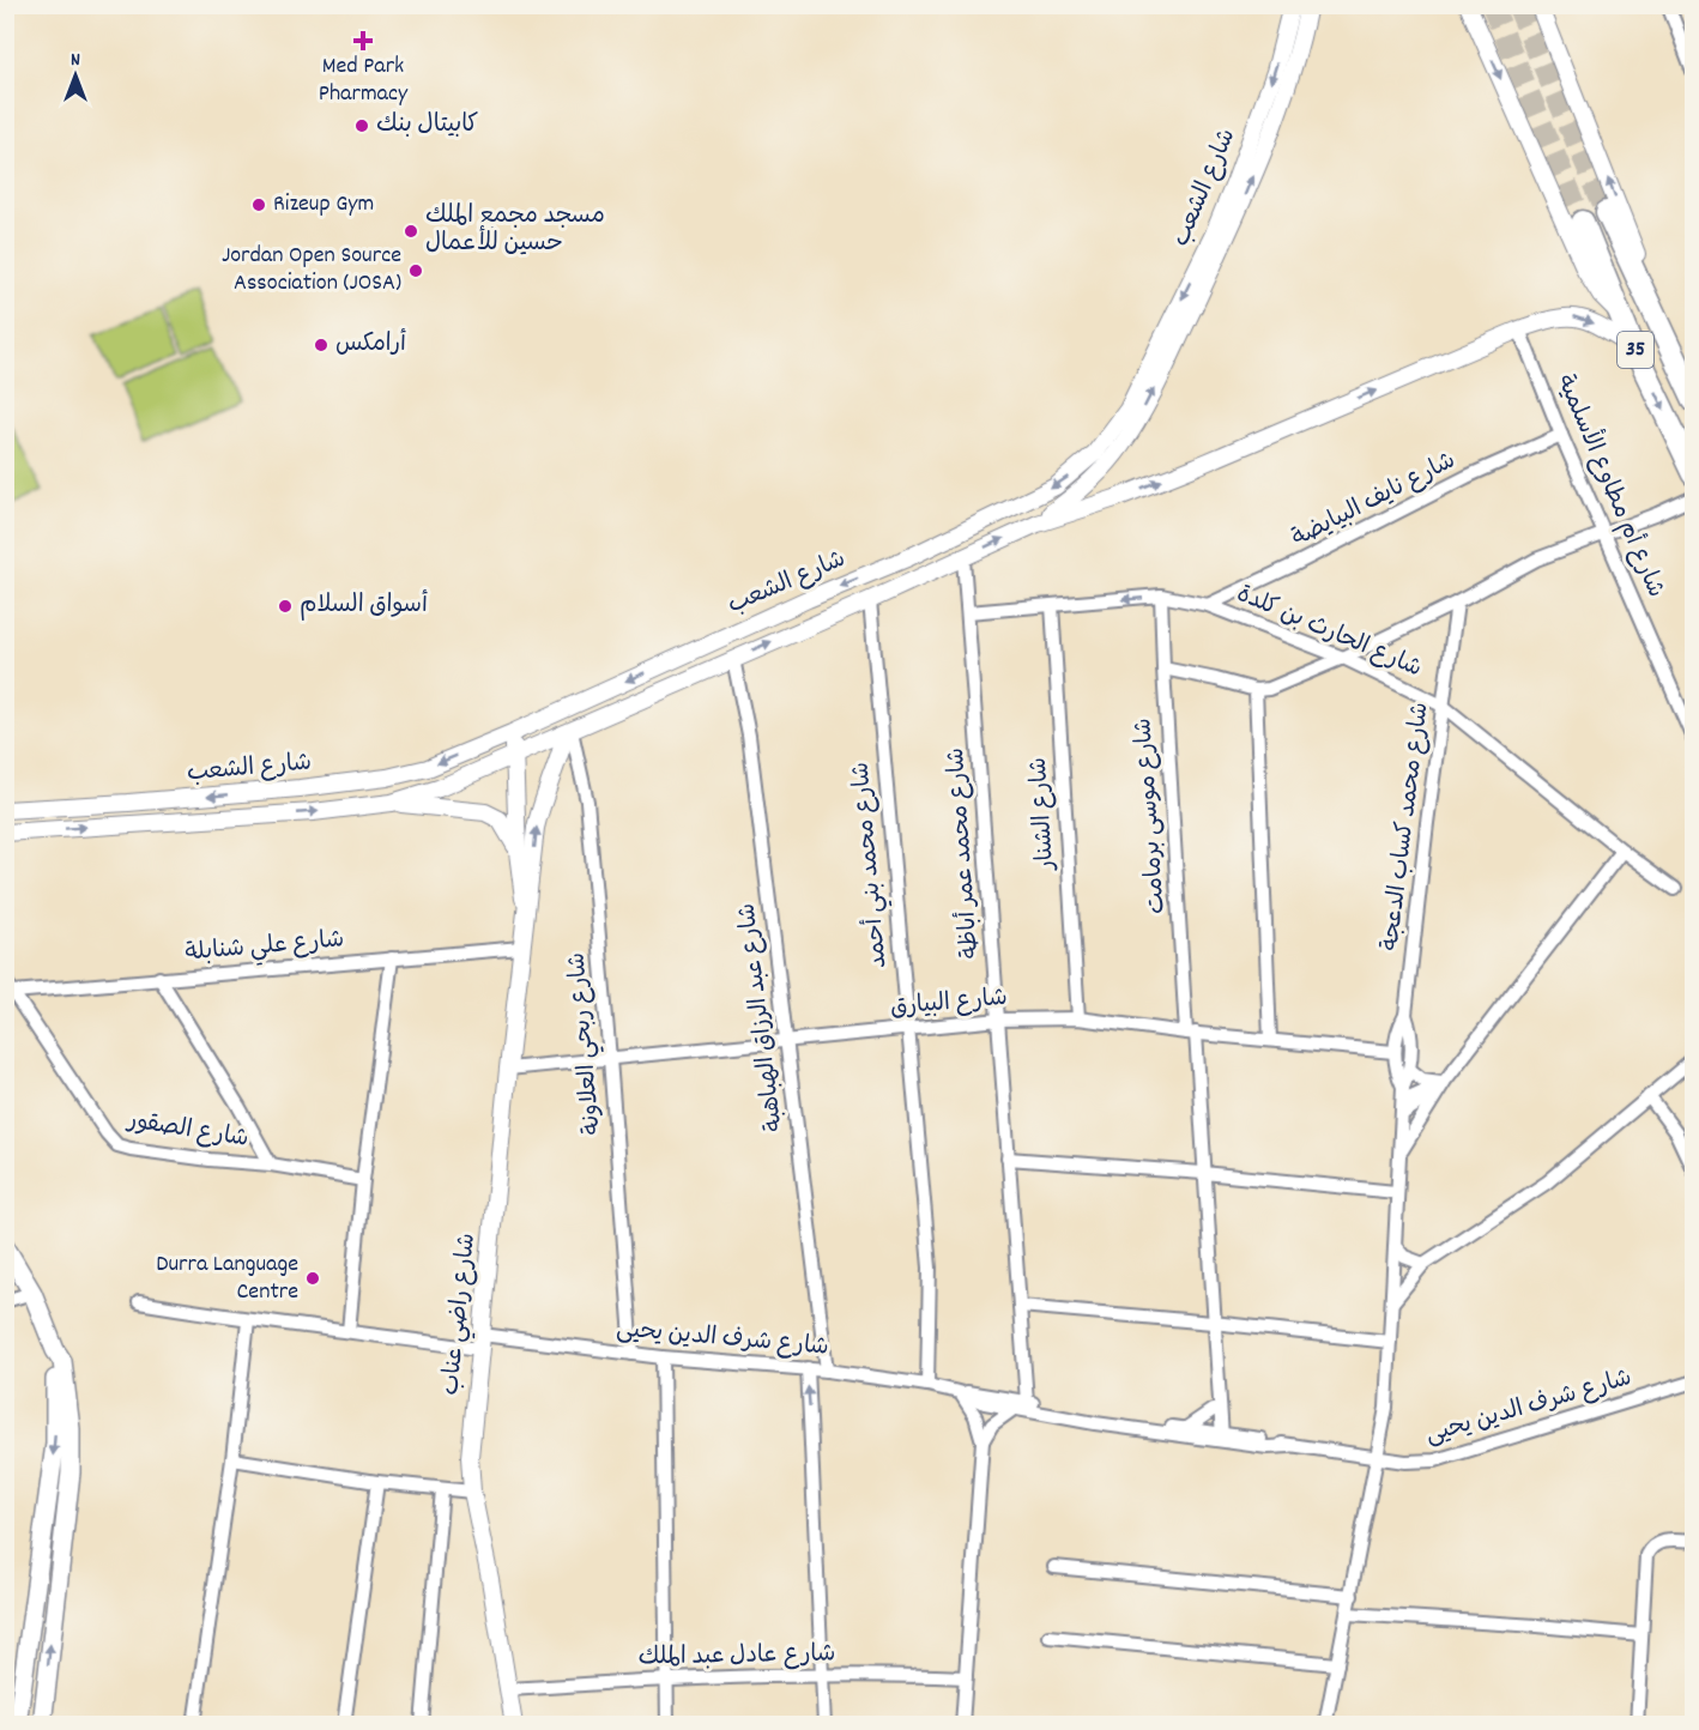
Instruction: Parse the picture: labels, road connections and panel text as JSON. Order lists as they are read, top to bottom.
{
  "streets": {
    "highway": ["35"],
    "street": [
      "شارع الشعب",
      "شارع أم مطاوع الأسلمية",
      "شارع نايف البيايضة",
      "شارع الحارث بن كلدة",
      "شارع الشنار",
      "شارع موسى برمامت",
      "شارع محمد كساب الدعجة",
      "شارع محمد عمر أباظة",
      "شارع محمد بني أحمد",
      "شارع علي شنابلة",
      "شارع البيارق",
      "شارع عبد الرزاق الهباهبة",
      "شارع ربحي العلاونة",
      "شارع الصقور",
      "شارع راضي عناب",
      "شارع شرف الدين يحيى",
      "شارع عادل عبد الملك"
    ]
  },
  "crossings": [
    ["شارع الشعب", "35"],
    ["شارع الشعب", "شارع أم مطاوع الأسلمية"],
    ["شارع الشعب", "شارع محمد عمر أباظة"],
    ["شارع الشعب", "شارع محمد بني أحمد"],
    ["شارع الشعب", "شارع عبد الرزاق الهباهبة"],
    ["شارع الشعب", "شارع ربحي العلاونة"],
    ["شارع الشعب", "شارع راضي عناب"],
    ["شارع أم مطاوع الأسلمية", "شارع نايف البيايضة"],
    ["شارع نايف البيايضة", "شارع الحارث بن كلدة"],
    ["شارع الحارث بن كلدة", "شارع الشنار"],
    ["شارع الحارث بن كلدة", "شارع موسى برمامت"],
    ["شارع الحارث بن كلدة", "شارع محمد كساب الدعجة"],
    ["شارع الحارث بن كلدة", "شارع محمد عمر أباظة"],
    ["شارع الشنار", "شارع البيارق"],
    ["شارع موسى برمامت", "شارع البيارق"],
    ["شارع موسى برمامت", "شارع شرف الدين يحيى"],
    ["شارع محمد كساب الدعجة", "شارع البيارق"],
    ["شارع محمد كساب الدعجة", "شارع شرف الدين يحيى"],
    ["شارع محمد عمر أباظة", "شارع البيارق"],
    ["شارع محمد عمر أباظة", "شارع شرف الدين يحيى"],
    ["شارع محمد بني أحمد", "شارع البيارق"],
    ["شارع محمد بني أحمد", "شارع شرف الدين يحيى"],
    ["شارع علي شنابلة", "شارع الصقور"],
    ["شارع علي شنابلة", "شارع راضي عناب"],
    ["شارع البيارق", "شارع عبد الرزاق الهباهبة"],
    ["شارع البيارق", "شارع ربحي العلاونة"],
    ["شارع البيارق", "شارع راضي عناب"],
    ["شارع عبد الرزاق الهباهبة", "شارع شرف الدين يحيى"],
    ["شارع ربحي العلاونة", "شارع راضي عناب"],
    ["شارع ربحي العلاونة", "شارع شرف الدين يحيى"],
    ["شارع راضي عناب", "شارع شرف الدين يحيى"],
    ["شارع راضي عناب", "شارع عادل عبد الملك"]
  ],
  "places": {
    "health": ["Med Park Pharmacy"],
    "other": [
      "كابيتال بنك",
      "Rizeup Gym",
      "مسجد مجمع الملك حسين للأعمال",
      "Jordan Open Source Association (JOSA)",
      "أرامكس",
      "أسواق السلام",
      "Durra Language Centre"
    ]
  },
  "north": "top"
}
